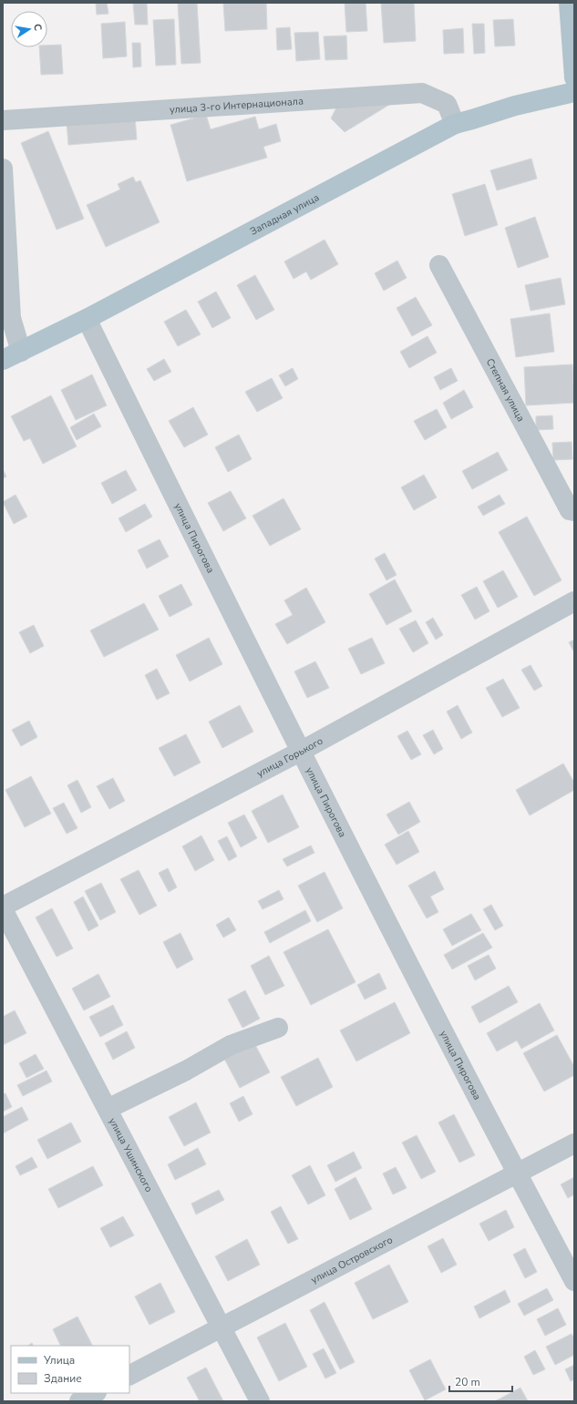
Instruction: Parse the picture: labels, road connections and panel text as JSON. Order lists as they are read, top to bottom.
{
  "streets": {
    "main road": ["Западная улица"],
    "street": [
      "улица 3-го Интернационала",
      "Степная улица",
      "улица Пирогова",
      "улица Горького",
      "улица Ушинского",
      "улица Островского"
    ]
  },
  "crossings": [
    ["улица 3-го Интернационала", "Западная улица"],
    ["Западная улица", "улица Пирогова"],
    ["улица Пирогова", "улица Горького"],
    ["улица Пирогова", "улица Островского"],
    ["улица Горького", "улица Ушинского"],
    ["улица Ушинского", "улица Островского"]
  ],
  "legend": ["Улица", "Здание"],
  "scale_bar": "20 m",
  "north": "right"
}
